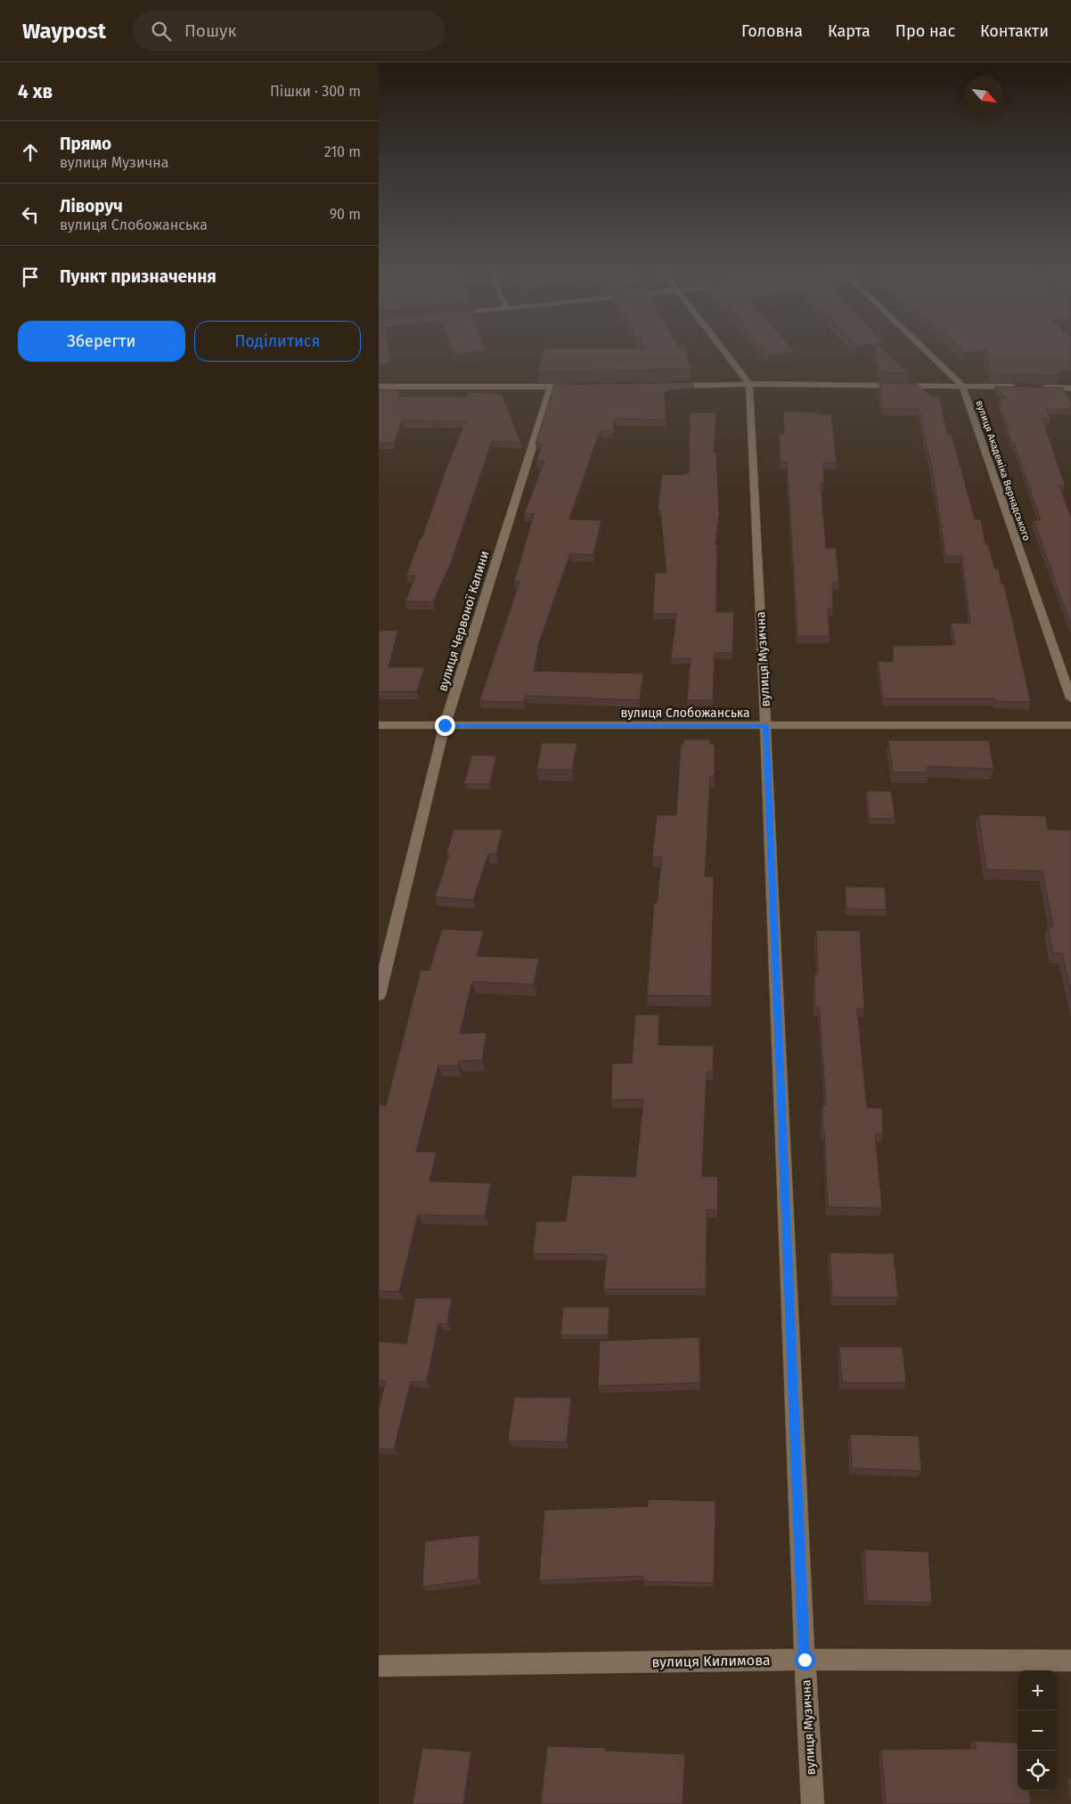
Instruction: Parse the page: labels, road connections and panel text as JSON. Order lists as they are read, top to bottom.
{
  "streets": {
    "street": [
      "вулиця Академіка Вернадського",
      "вулиця Червоної Калини",
      "вулиця Музична",
      "вулиця Слобожанська",
      "вулиця Килимова"
    ]
  },
  "crossings": [
    ["вулиця Червоної Калини", "вулиця Слобожанська"],
    ["вулиця Музична", "вулиця Слобожанська"],
    ["вулиця Музична", "вулиця Килимова"]
  ],
  "north": "bottom right",
  "page": {
    "header": "Waypost",
    "search": "Пошук",
    "nav": [
      "Головна",
      "Карта",
      "Про нас",
      "Контакти"
    ],
    "heading": ["4 хв", "Пішки · 300 m"],
    "list": [
      ["Прямо", "вулиця Музична", "210 m"],
      ["Ліворуч", "вулиця Слобожанська", "90 m"],
      "Пункт призначення"
    ],
    "buttons": ["Зберегти", "Поділитися"],
    "map_buttons": ["+", "−"]
  }
}
